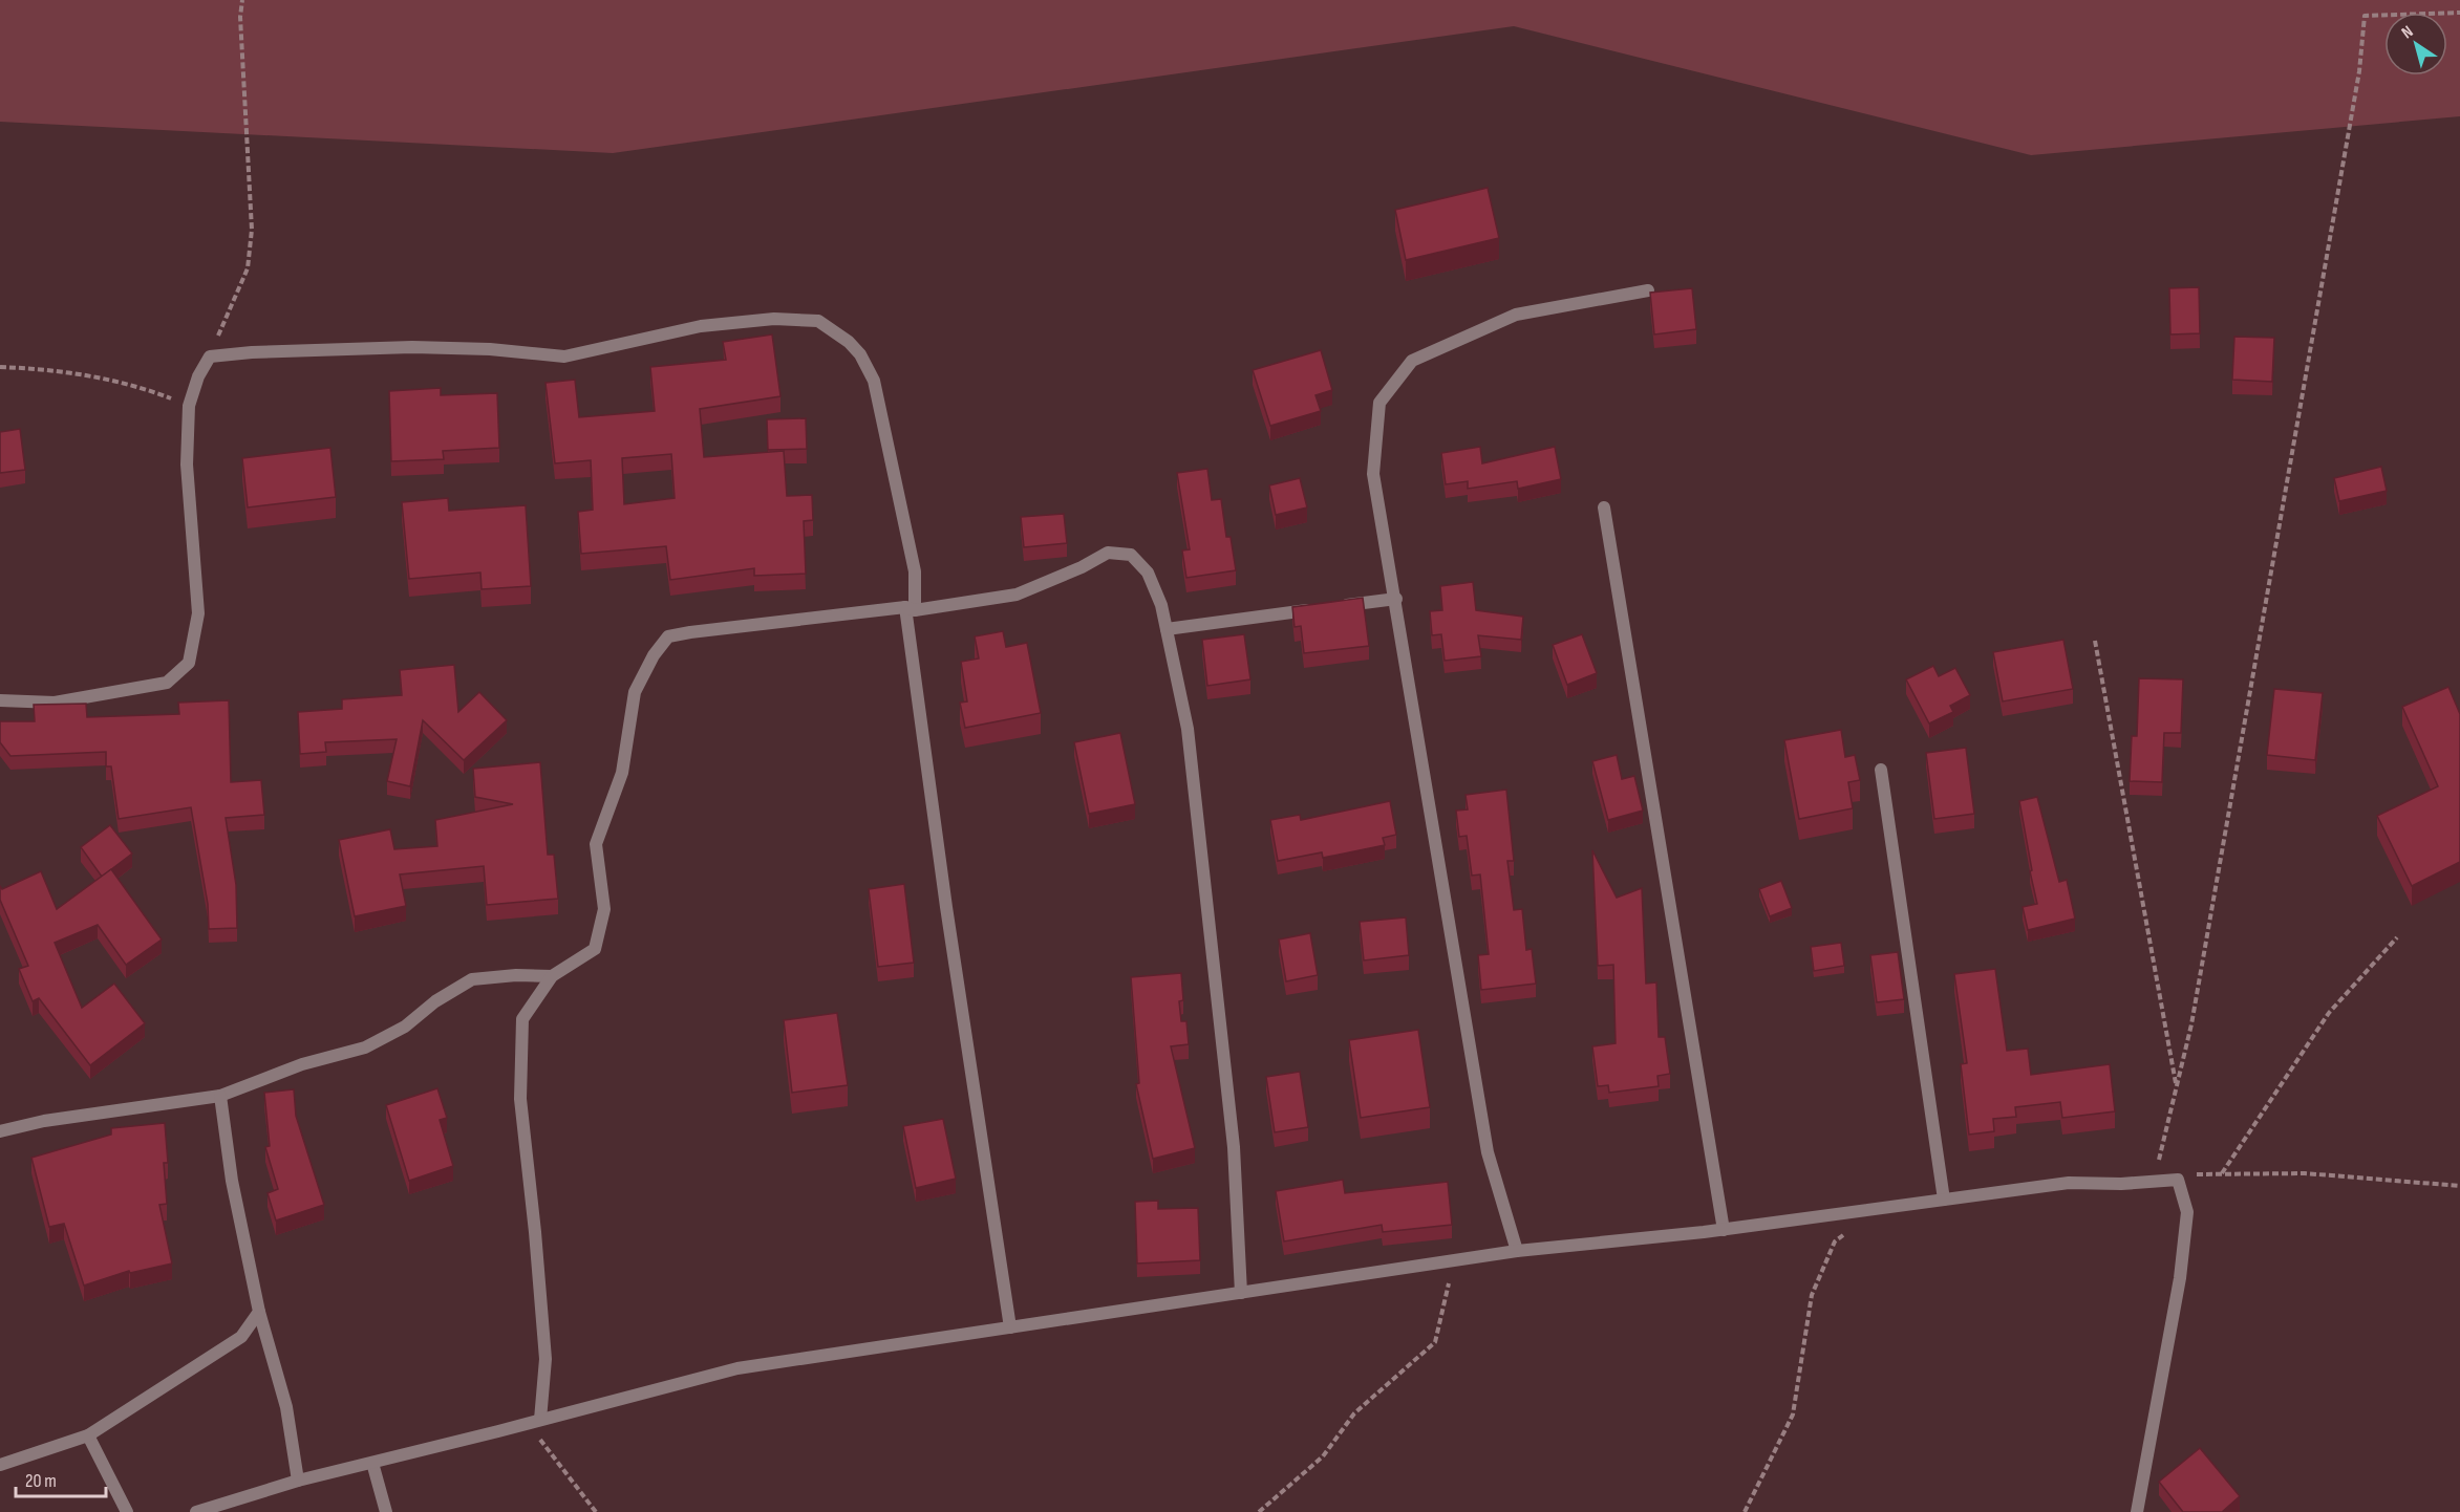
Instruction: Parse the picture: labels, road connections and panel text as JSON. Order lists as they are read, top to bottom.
{
  "scale_bar": "20 m",
  "north": "top left"
}
